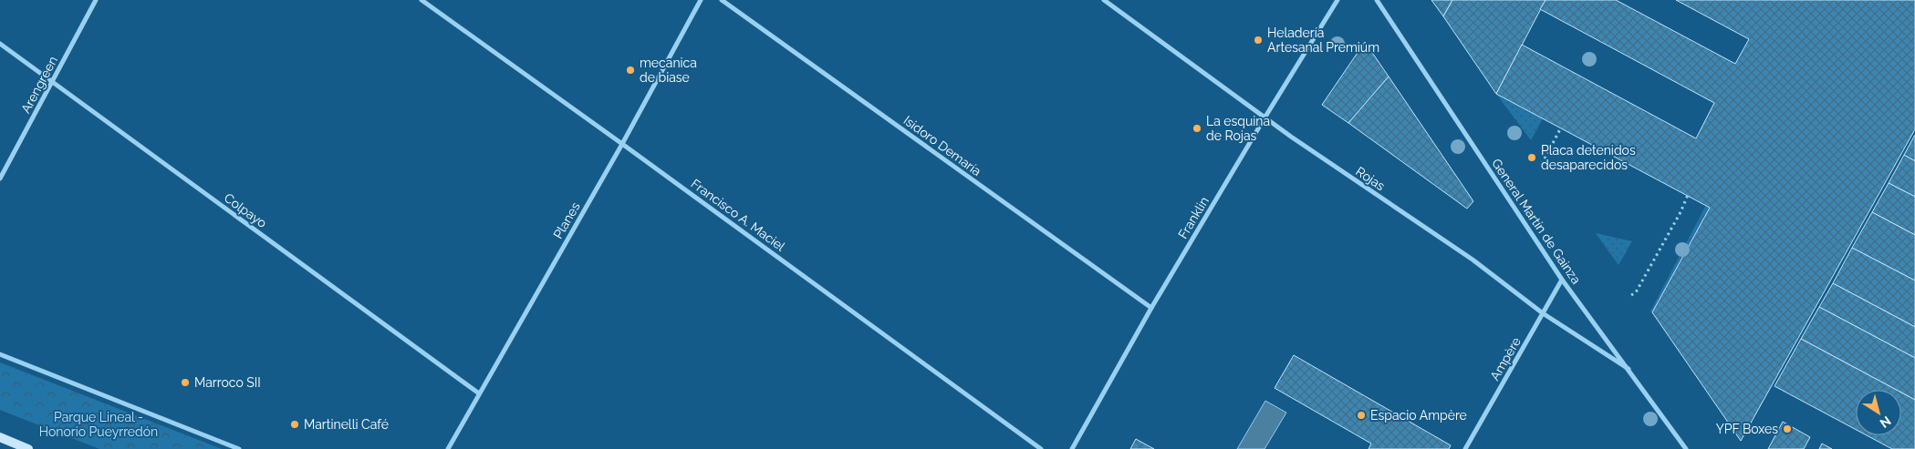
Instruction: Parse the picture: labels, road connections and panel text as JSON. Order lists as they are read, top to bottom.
{
  "streets": {
    "street": [
      "Arengreen",
      "Isidoro Demaría",
      "Rojas",
      "Colpayo",
      "Francisco A. Maciel",
      "Franklin",
      "Planes",
      "General Martín de Gainza",
      "Ampère"
    ]
  },
  "crossings": [
    ["Arengreen", "Colpayo"],
    ["Isidoro Demaría", "Franklin"],
    ["Rojas", "Franklin"],
    ["Rojas", "General Martín de Gainza"],
    ["Rojas", "Ampère"],
    ["Colpayo", "Planes"],
    ["Francisco A. Maciel", "Planes"],
    ["General Martín de Gainza", "Ampère"]
  ],
  "parks": ["Parque Lineal - Honorio Pueyrredón"],
  "places": [
    "Heladería Artesanal Premium",
    "mecanica de biase",
    "La esquina de Rojas",
    "Placa detenidos desaparecidos",
    "Marroco SII",
    "Espacio Ampère",
    "Martinelli Café",
    "YPF Boxes"
  ],
  "north": "bottom right"
}
